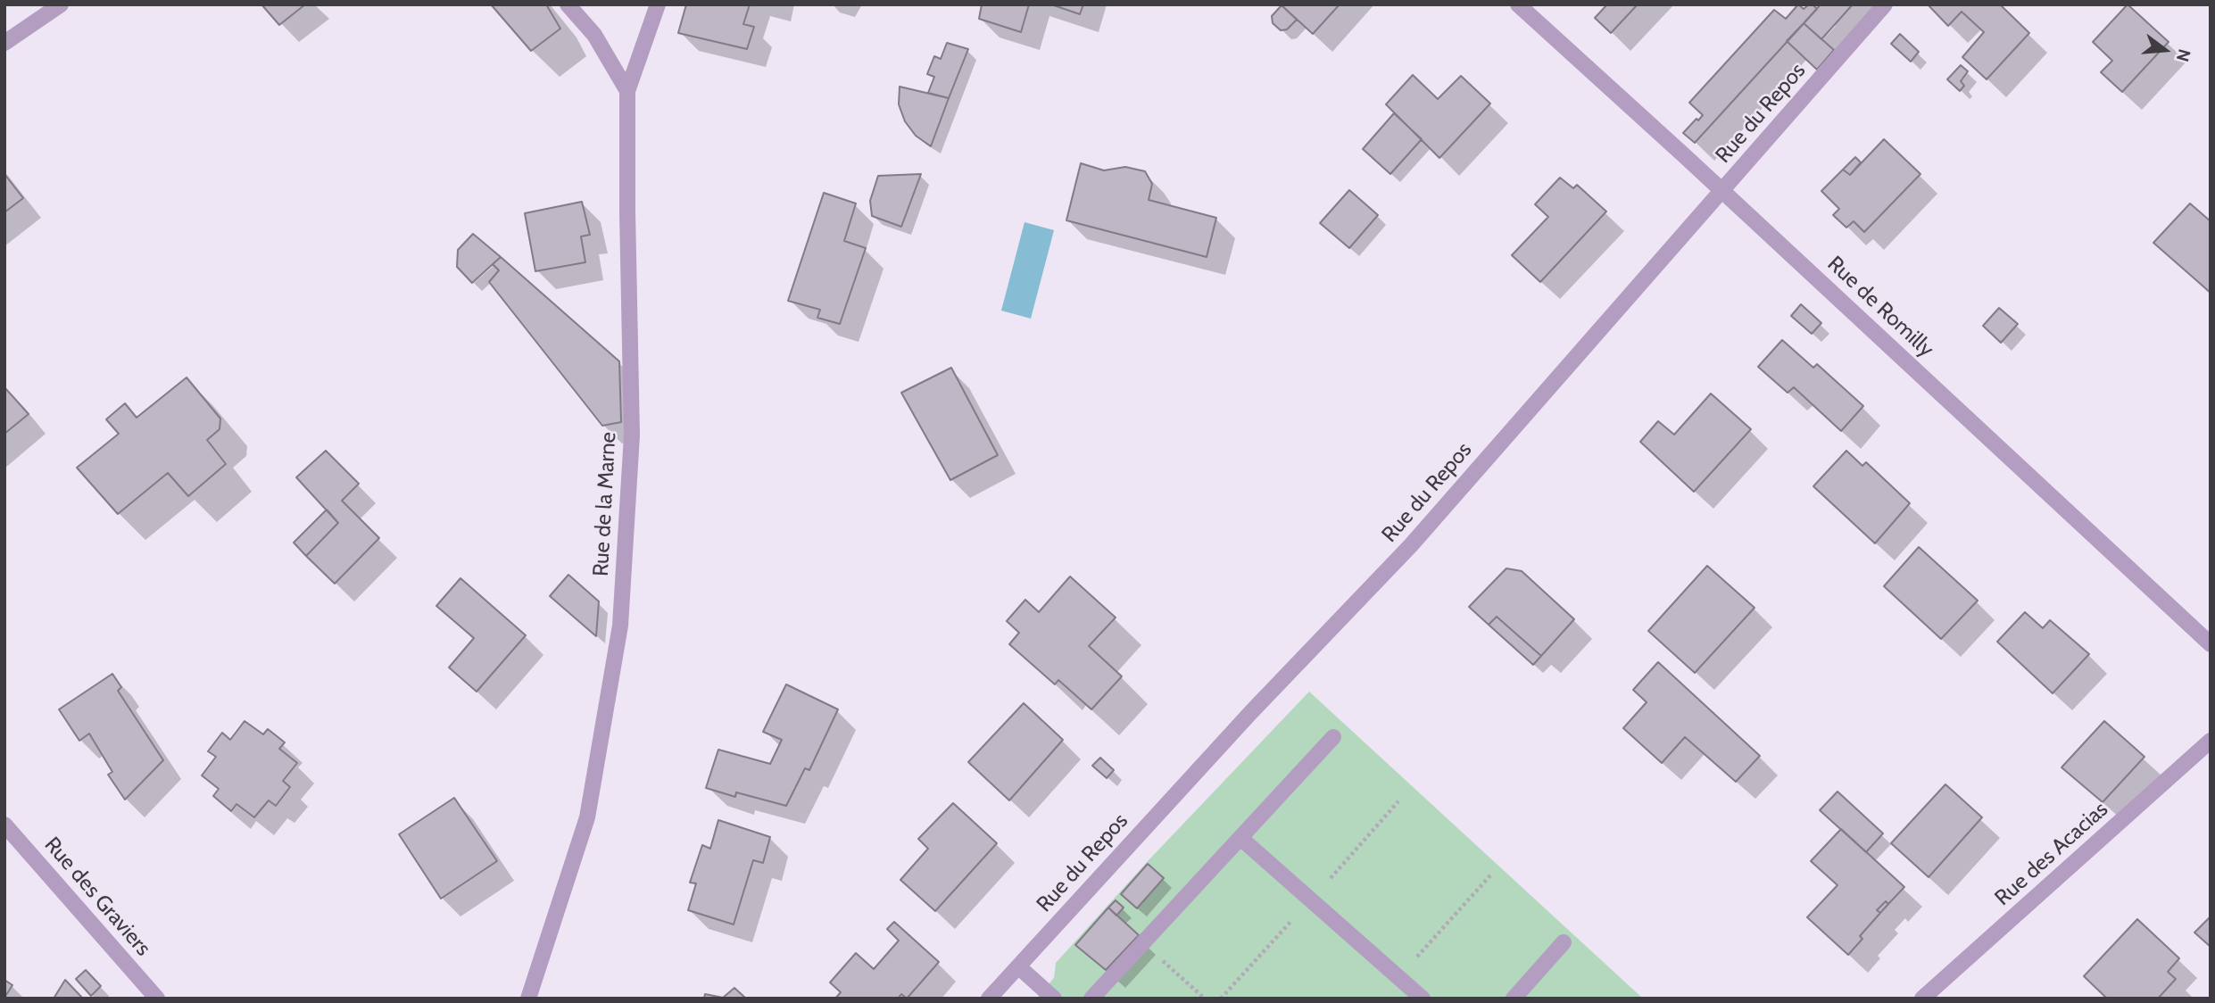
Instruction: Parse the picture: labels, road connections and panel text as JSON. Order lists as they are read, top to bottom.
{
  "streets": {
    "street": [
      "Rue du Repos",
      "Rue de Romilly",
      "Rue de la Marne",
      "Rue des Acacias",
      "Rue des Graviers"
    ]
  },
  "crossings": [
    ["Rue du Repos", "Rue de Romilly"]
  ],
  "north": "right"
}
